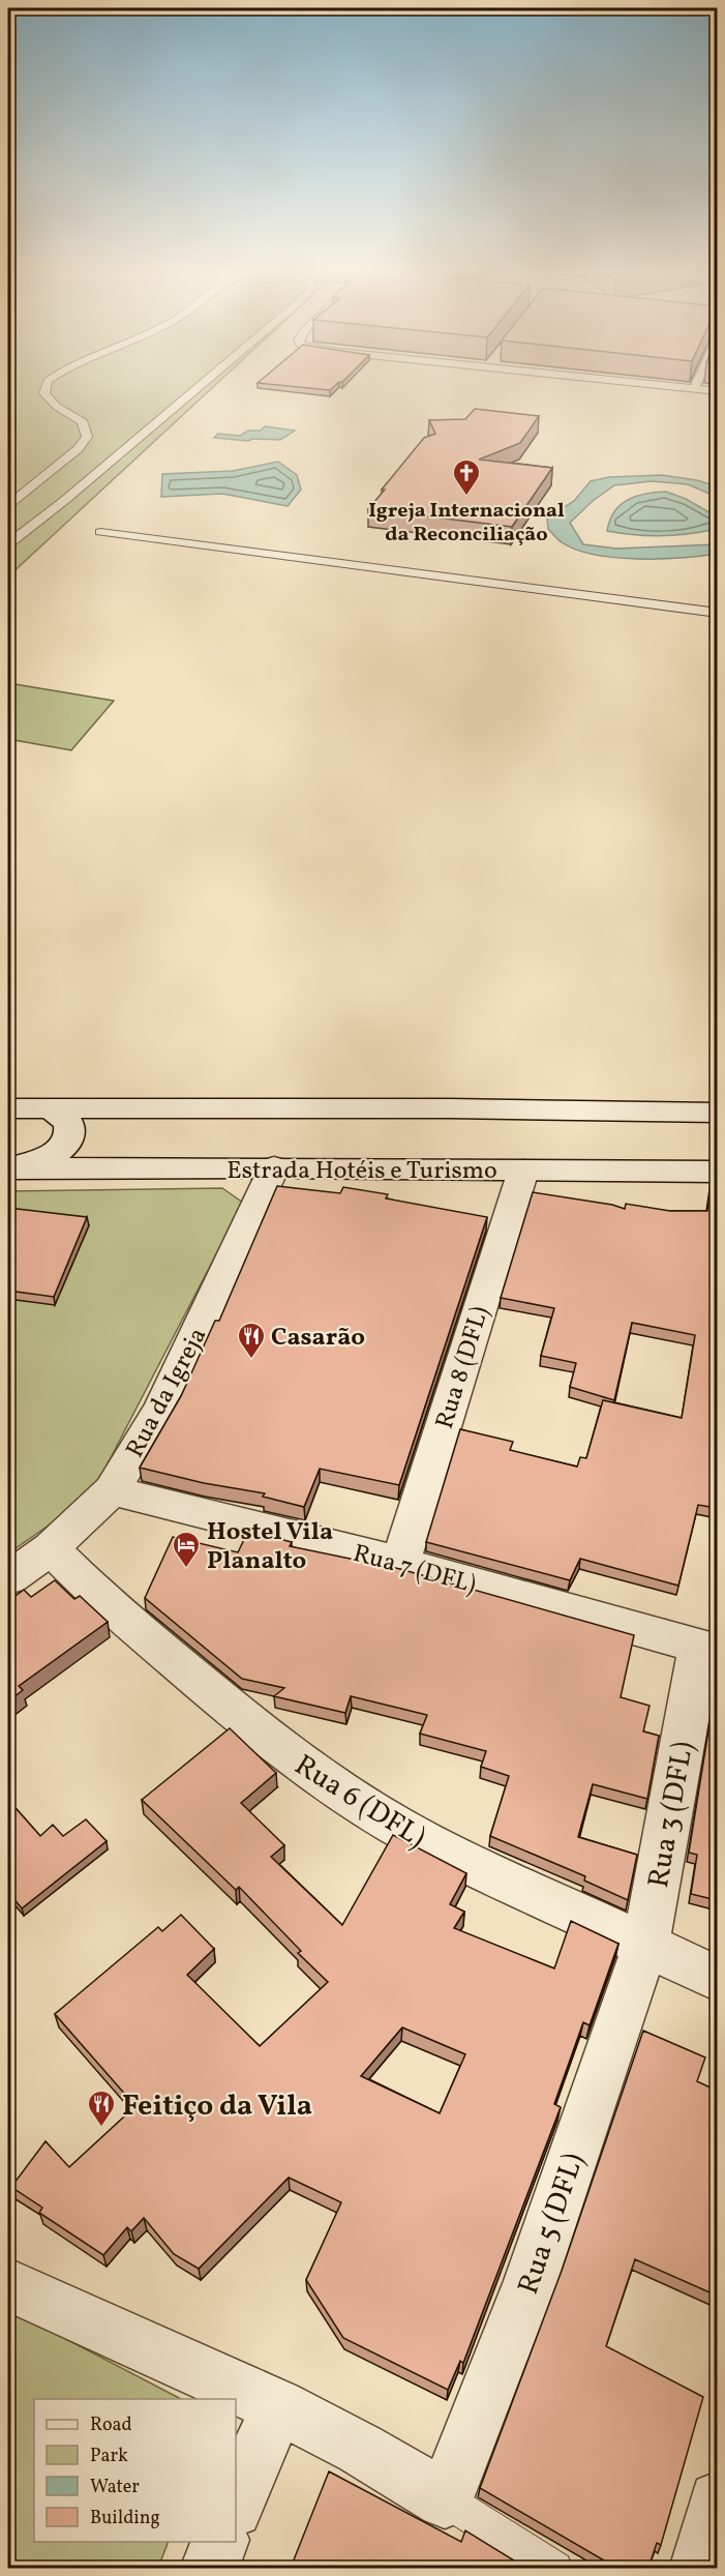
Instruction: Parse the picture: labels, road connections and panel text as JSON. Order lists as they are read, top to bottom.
{
  "streets": {
    "street": [
      "Estrada Hotéis e Turismo",
      "Rua 8 (DFL)",
      "Rua da Igreja",
      "Rua 7 (DFL)",
      "Rua 6 (DFL)",
      "Rua 3 (DFL)",
      "Rua 5 (DFL)"
    ]
  },
  "crossings": [
    ["Estrada Hotéis e Turismo", "Rua 8 (DFL)"],
    ["Estrada Hotéis e Turismo", "Rua da Igreja"],
    ["Rua 8 (DFL)", "Rua 7 (DFL)"],
    ["Rua da Igreja", "Rua 7 (DFL)"],
    ["Rua da Igreja", "Rua 6 (DFL)"],
    ["Rua 7 (DFL)", "Rua 3 (DFL)"],
    ["Rua 6 (DFL)", "Rua 3 (DFL)"],
    ["Rua 6 (DFL)", "Rua 5 (DFL)"],
    ["Rua 3 (DFL)", "Rua 5 (DFL)"]
  ],
  "places": {
    "church": ["Igreja Internacional da Reconciliação"],
    "restaurant": ["Casarão", "Feitiço da Vila"],
    "hotel": ["Hostel Vila Planalto"]
  },
  "legend": [
    "Road",
    "Park",
    "Water",
    "Building"
  ]
}
